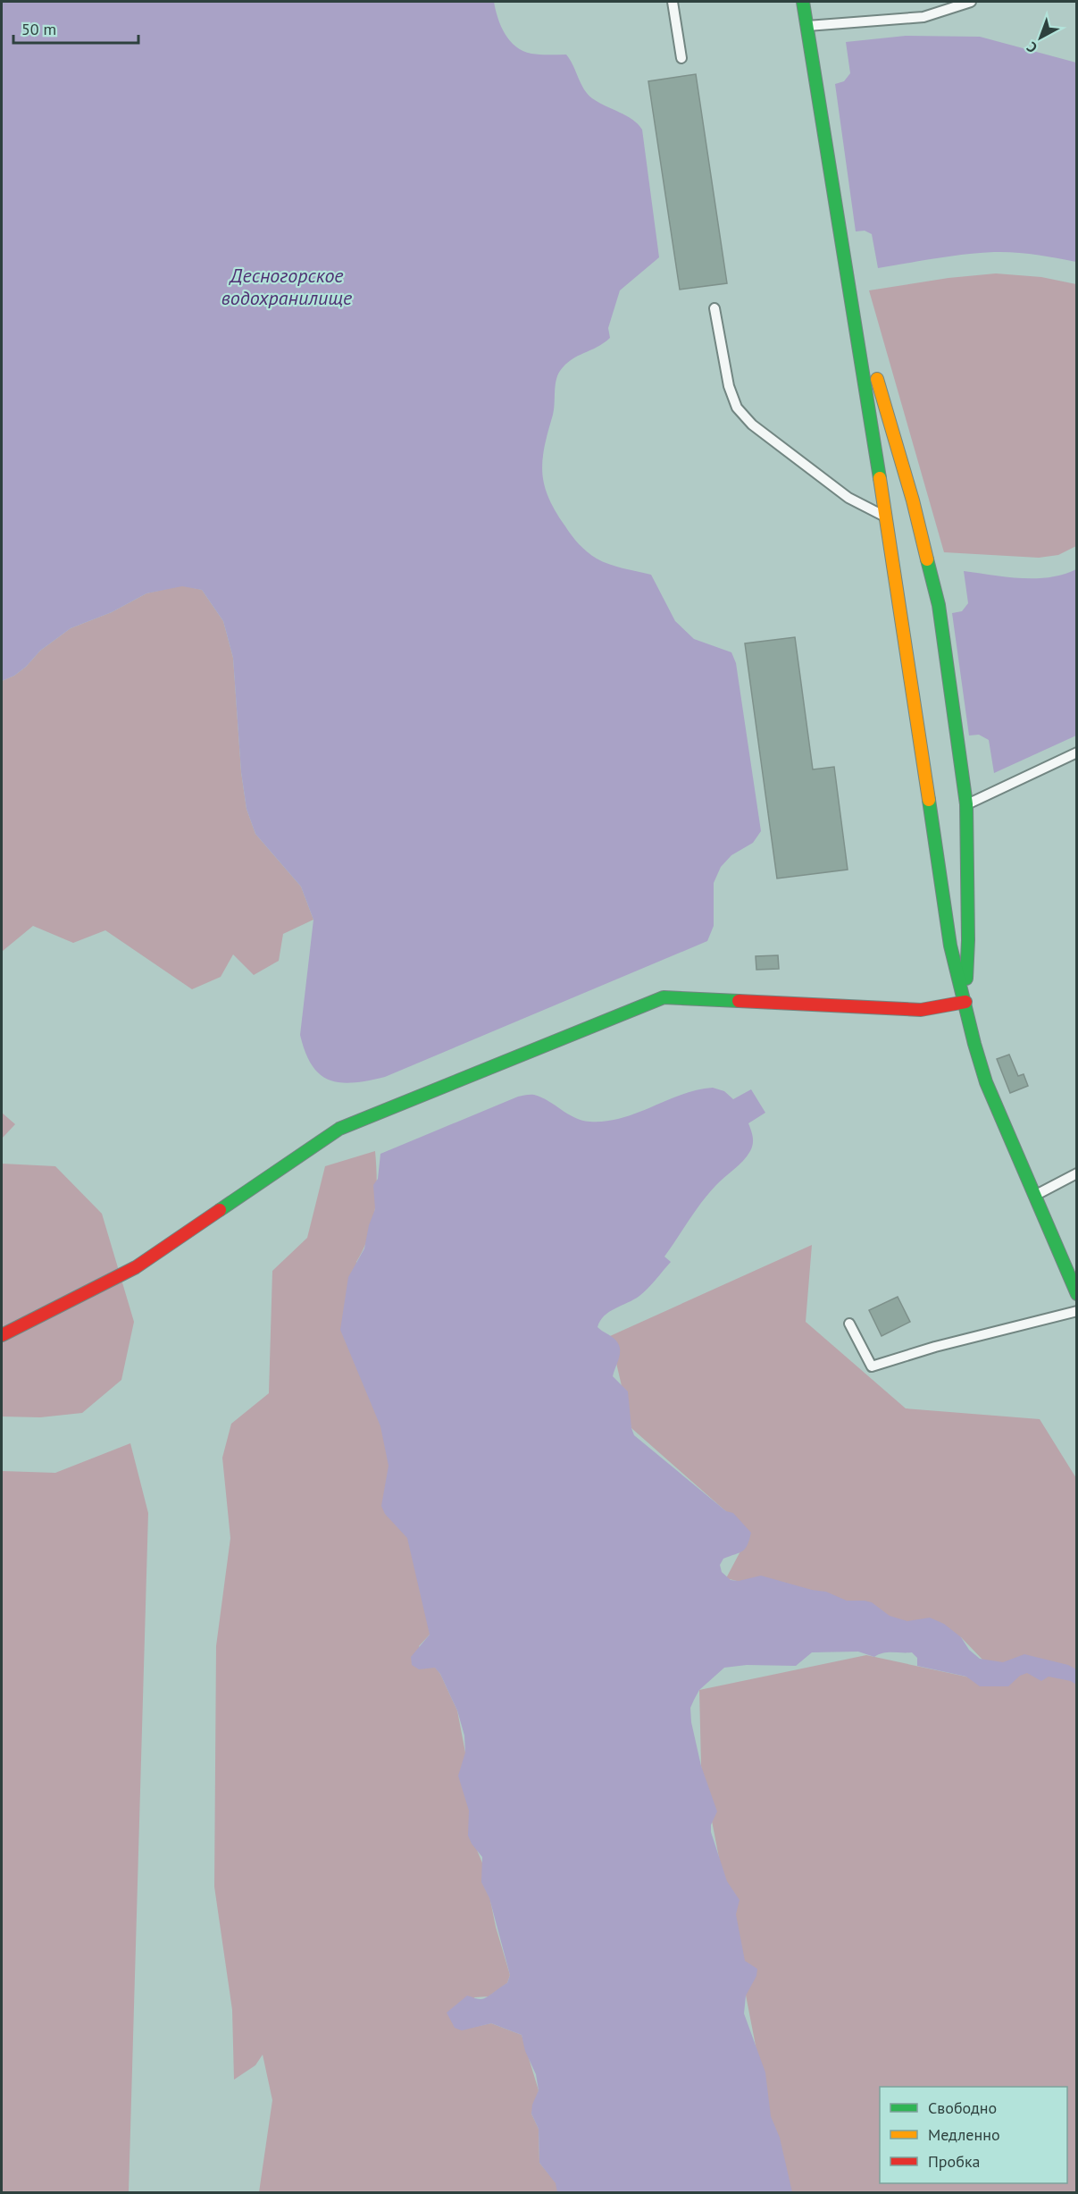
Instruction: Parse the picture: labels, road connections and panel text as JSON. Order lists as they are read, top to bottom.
{
  "water": ["Десногорское водохранилище"],
  "legend": ["Свободно", "Медленно", "Пробка"],
  "scale_bar": "50 m",
  "north": "bottom left"
}
